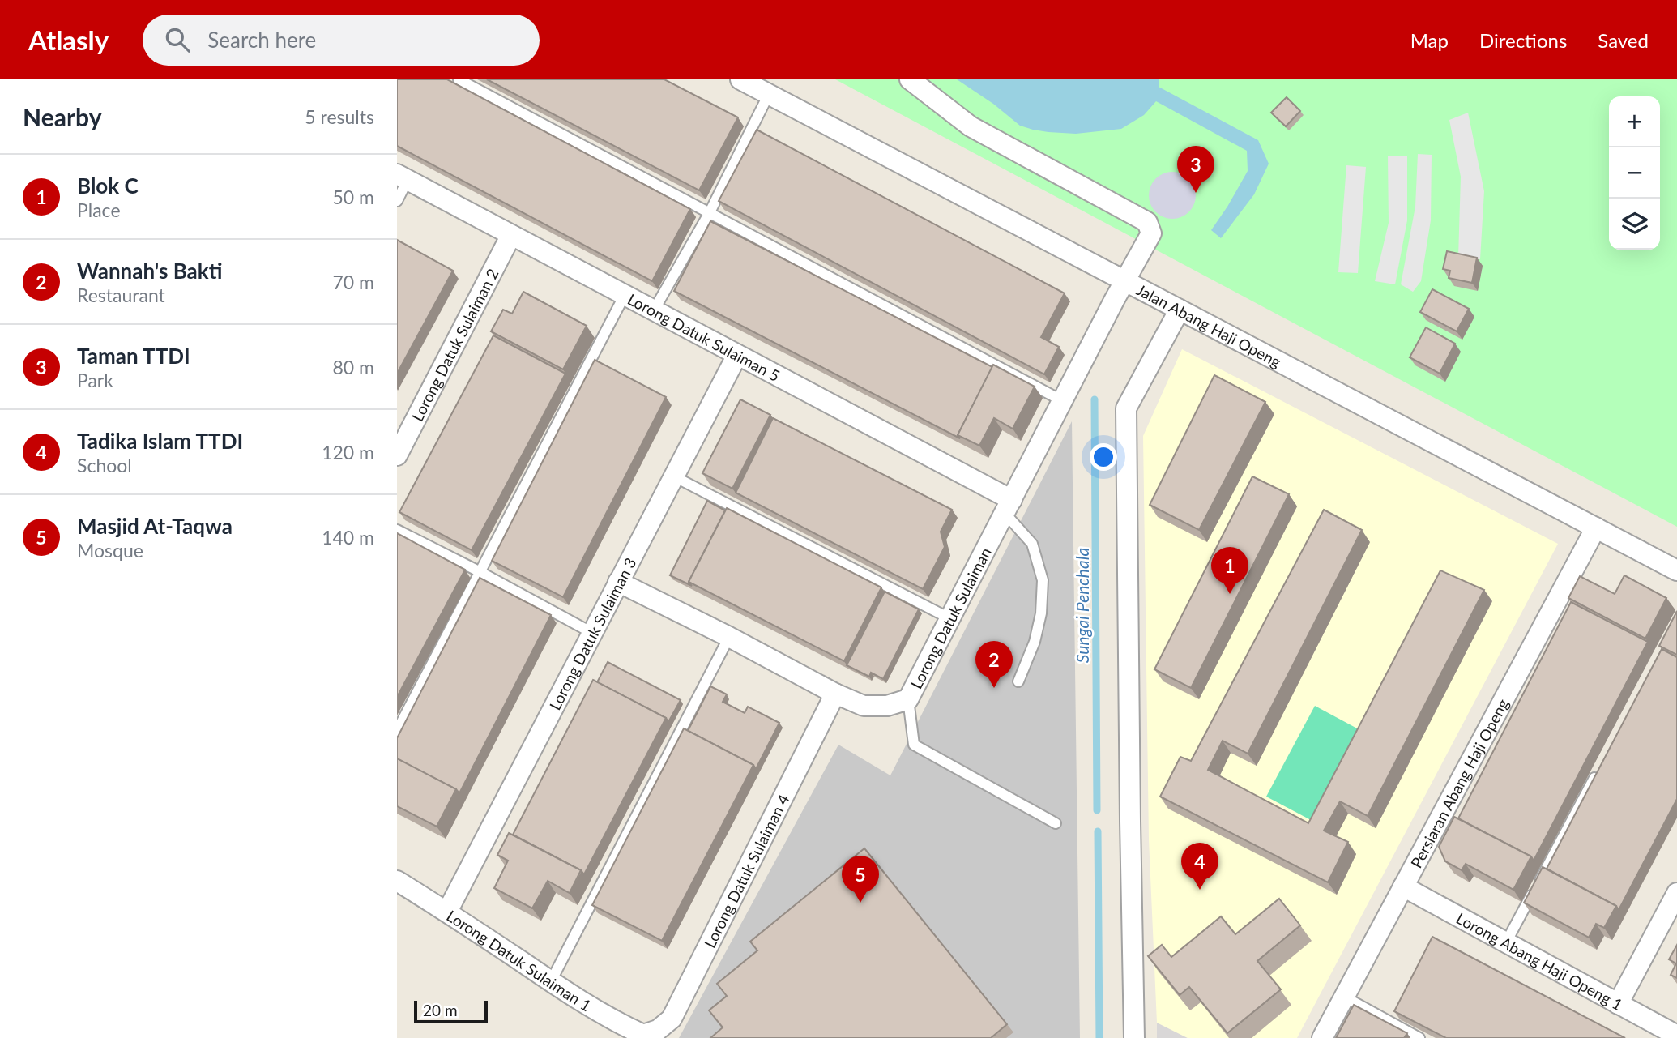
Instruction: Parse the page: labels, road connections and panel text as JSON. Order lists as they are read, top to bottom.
{
  "streets": {
    "street": [
      "Jalan Abang Haji Openg",
      "Lorong Datuk Sulaiman 5",
      "Lorong Datuk Sulaiman 2",
      "Lorong Datuk Sulaiman",
      "Lorong Datuk Sulaiman 3",
      "Persiaran Abang Haji Openg",
      "Lorong Datuk Sulaiman 4",
      "Lorong Datuk Sulaiman 1",
      "Lorong Abang Haji Openg 1"
    ]
  },
  "crossings": [
    ["Jalan Abang Haji Openg", "Lorong Datuk Sulaiman"],
    ["Jalan Abang Haji Openg", "Persiaran Abang Haji Openg"],
    ["Lorong Datuk Sulaiman 5", "Lorong Datuk Sulaiman 2"],
    ["Lorong Datuk Sulaiman 5", "Lorong Datuk Sulaiman"],
    ["Lorong Datuk Sulaiman 5", "Lorong Datuk Sulaiman 3"],
    ["Lorong Datuk Sulaiman", "Lorong Datuk Sulaiman 3"],
    ["Lorong Datuk Sulaiman", "Lorong Datuk Sulaiman 4"],
    ["Lorong Datuk Sulaiman 3", "Lorong Datuk Sulaiman 1"],
    ["Persiaran Abang Haji Openg", "Lorong Abang Haji Openg 1"],
    ["Lorong Datuk Sulaiman 4", "Lorong Datuk Sulaiman 1"]
  ],
  "water": ["Sungai Penchala"],
  "scale_bar": "20 m",
  "page": {
    "header": "Atlasly",
    "search": "Search here",
    "nav": ["Map", "Directions", "Saved"],
    "heading": ["Nearby", "5 results"],
    "map_buttons": ["+", "−"],
    "pins": [
      "3",
      "1",
      "2",
      "4",
      "5"
    ],
    "list": [
      {
        "mark": "1",
        "name": "Blok C",
        "note": "Place",
        "value": "50 m"
      },
      {
        "mark": "2",
        "name": "Wannah's Bakti",
        "note": "Restaurant",
        "value": "70 m"
      },
      {
        "mark": "3",
        "name": "Taman TTDI",
        "note": "Park",
        "value": "80 m"
      },
      {
        "mark": "4",
        "name": "Tadika Islam TTDI",
        "note": "School",
        "value": "120 m"
      },
      {
        "mark": "5",
        "name": "Masjid At-Taqwa",
        "note": "Mosque",
        "value": "140 m"
      }
    ],
    "scale": "20 m"
  }
}
